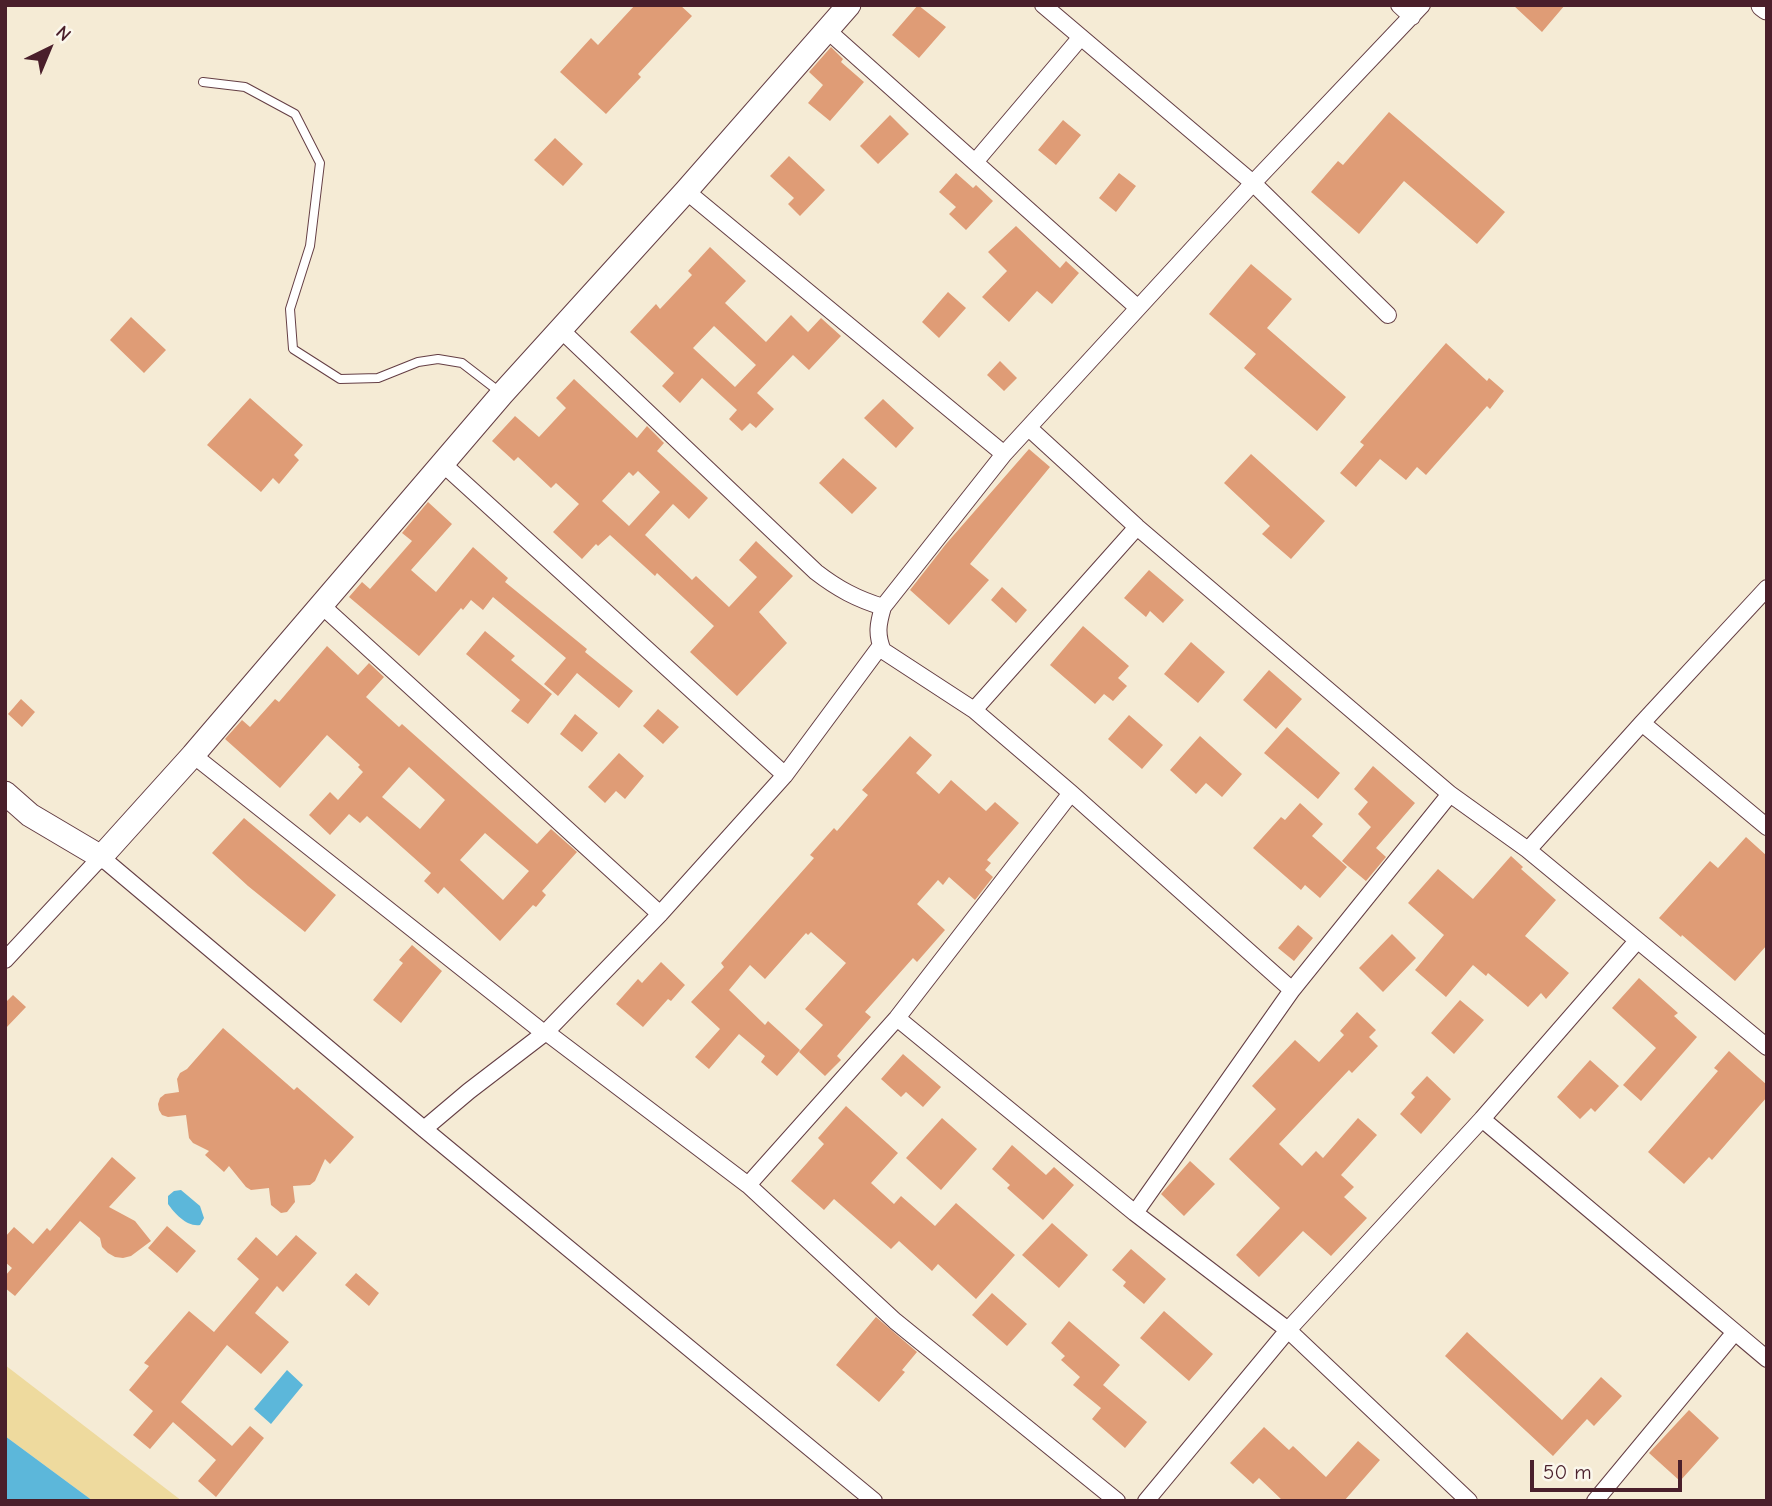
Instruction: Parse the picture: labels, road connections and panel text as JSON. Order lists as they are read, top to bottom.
{
  "scale_bar": "50 m",
  "north": "top right"
}
